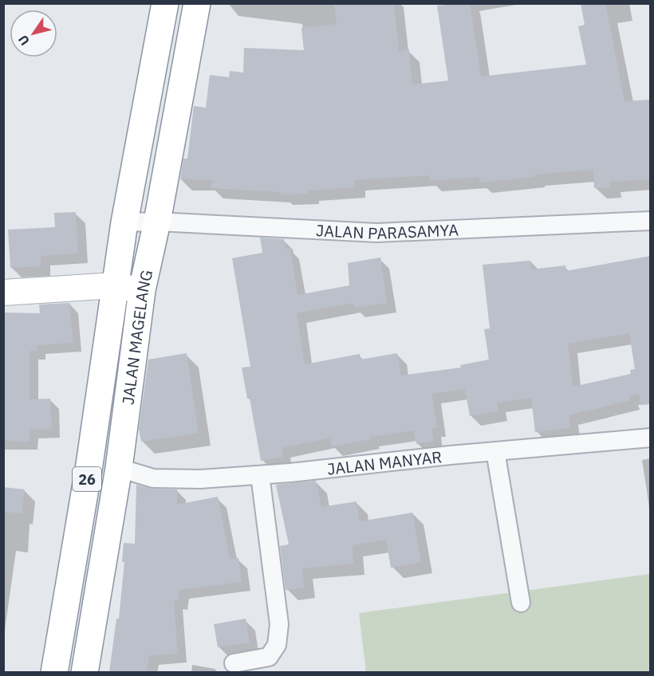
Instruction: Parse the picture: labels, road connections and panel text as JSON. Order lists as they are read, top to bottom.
{
  "streets": {
    "highway": ["JALAN MAGELANG", "26"],
    "street": ["JALAN PARASAMYA", "JALAN MANYAR"]
  },
  "crossings": [
    ["JALAN PARASAMYA", "JALAN MAGELANG"],
    ["JALAN MAGELANG", "JALAN MANYAR"]
  ],
  "north": "bottom left"
}
